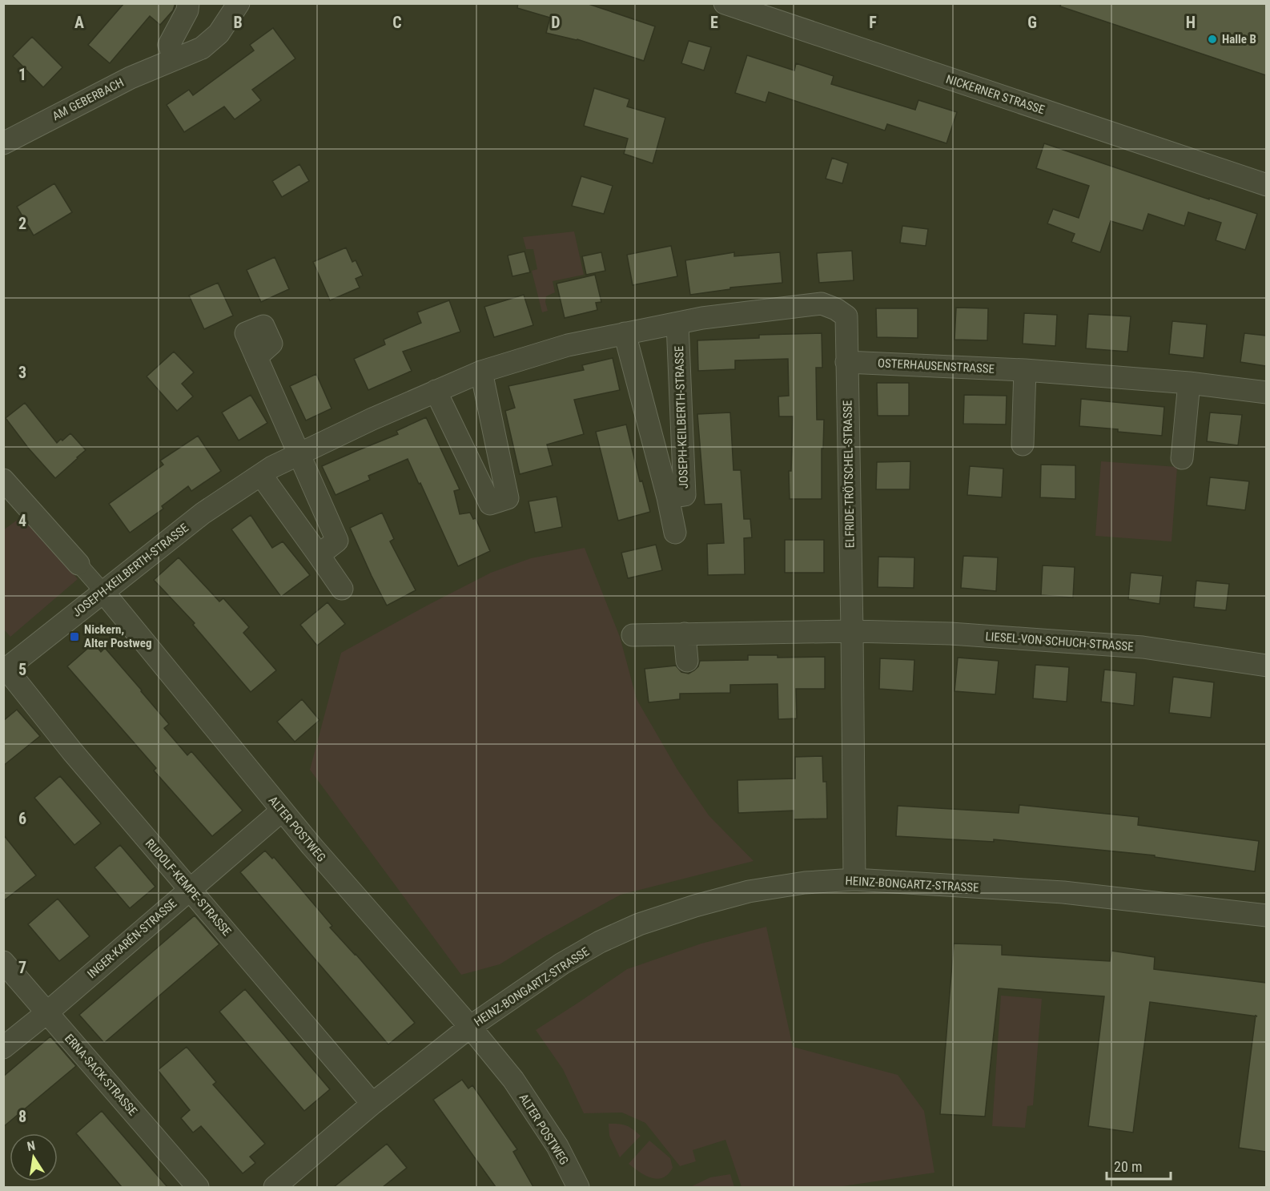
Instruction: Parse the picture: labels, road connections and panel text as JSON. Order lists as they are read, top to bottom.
{
  "streets": {
    "street": [
      "NICKERNER STRASSE",
      "AM GEBERBACH",
      "OSTERHAUSENSTRASSE",
      "JOSEPH-KEILBERTH-STRASSE",
      "ELFRIDE-TRÖTSCHEL-STRASSE",
      "LIESEL-VON-SCHUCH-STRASSE",
      "ALTER POSTWEG",
      "HEINZ-BONGARTZ-STRASSE",
      "RUDOLF-KEMPE-STRASSE",
      "INGER-KARÉN-STRASSE",
      "ERNA-SACK-STRASSE"
    ]
  },
  "crossings": [
    ["OSTERHAUSENSTRASSE", "ELFRIDE-TRÖTSCHEL-STRASSE"],
    ["JOSEPH-KEILBERTH-STRASSE", "ELFRIDE-TRÖTSCHEL-STRASSE"],
    ["JOSEPH-KEILBERTH-STRASSE", "ALTER POSTWEG"],
    ["JOSEPH-KEILBERTH-STRASSE", "RUDOLF-KEMPE-STRASSE"],
    ["ELFRIDE-TRÖTSCHEL-STRASSE", "LIESEL-VON-SCHUCH-STRASSE"],
    ["ELFRIDE-TRÖTSCHEL-STRASSE", "HEINZ-BONGARTZ-STRASSE"],
    ["ALTER POSTWEG", "HEINZ-BONGARTZ-STRASSE"],
    ["ALTER POSTWEG", "INGER-KARÉN-STRASSE"],
    ["HEINZ-BONGARTZ-STRASSE", "RUDOLF-KEMPE-STRASSE"],
    ["RUDOLF-KEMPE-STRASSE", "INGER-KARÉN-STRASSE"],
    ["INGER-KARÉN-STRASSE", "ERNA-SACK-STRASSE"]
  ],
  "places": {
    "other": ["Halle B"],
    "transit": ["Nickern, Alter Postweg"]
  },
  "scale_bar": "20 m",
  "north": "top",
  "grid": {
    "columns": [
      "A",
      "B",
      "C",
      "D",
      "E",
      "F",
      "G",
      "H"
    ],
    "rows": [
      "1",
      "2",
      "3",
      "4",
      "5",
      "6",
      "7",
      "8"
    ]
  }
}
